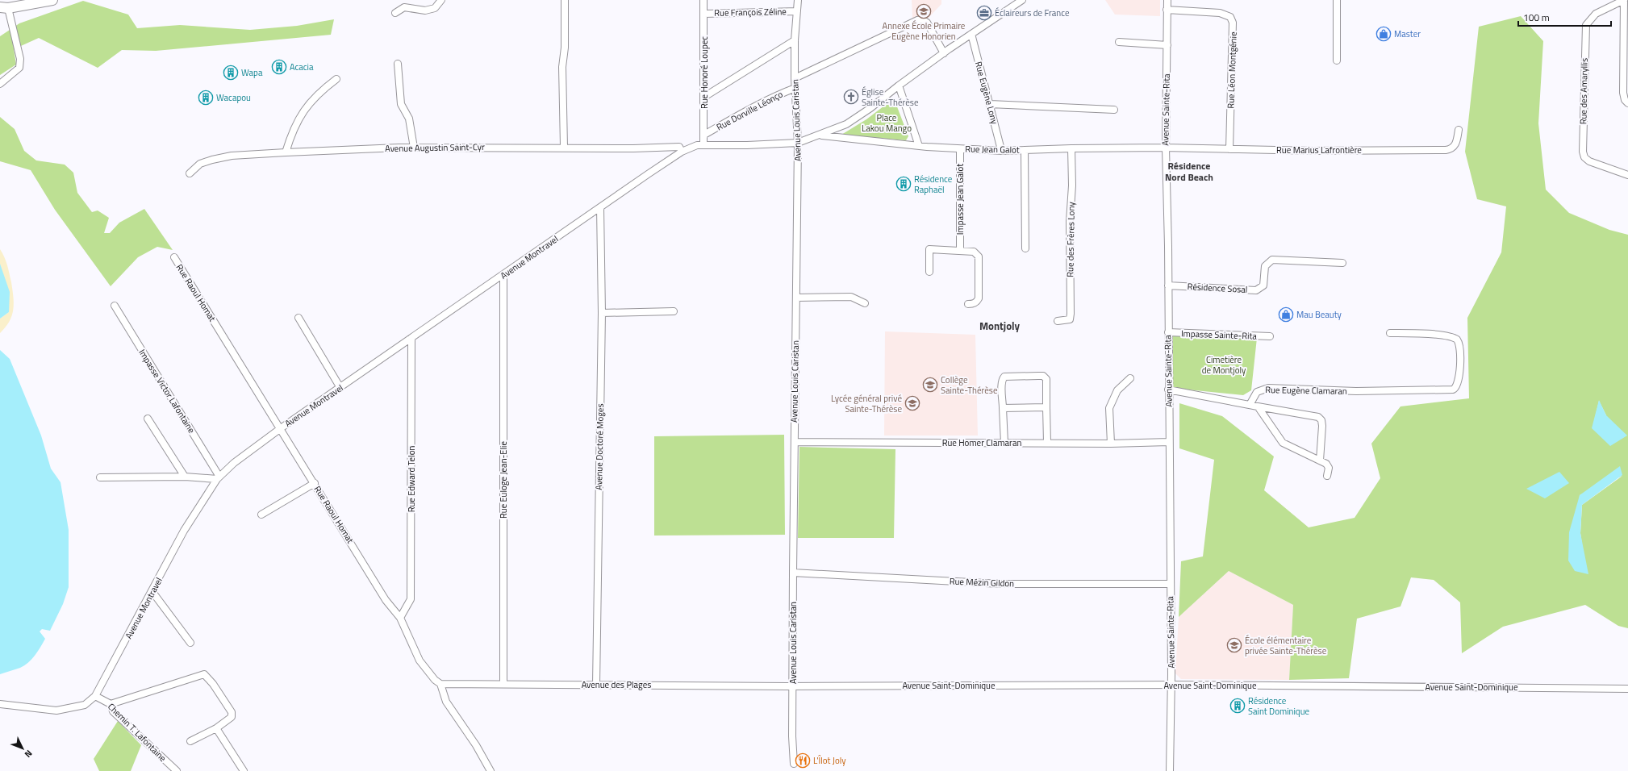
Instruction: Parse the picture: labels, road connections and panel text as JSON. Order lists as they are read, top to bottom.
{
  "streets": {
    "street": [
      "Rue François Zéline",
      "Rue Léon Montgénie",
      "Rue Honoré Loupec",
      "Rue des Amaryllis",
      "Rue Eugène Lony",
      "Avenue Sainte-Rita",
      "Rue Dorville Léonço",
      "Avenue Louis Caristan",
      "Avenue Augustin Saint-Cyr",
      "Rue Jean Galot",
      "Rue Marius Lafrontière",
      "Impasse Jean Galot",
      "Rue des Frères Lony",
      "Avenue Montravel",
      "Résidence Sosal",
      "Rue Raoul Homat",
      "Impasse Sainte-Rita",
      "Rue Eugène Clamaran",
      "Impasse Victor Lafontaine",
      "Rue Homer Clamaran",
      "Avenue Doctoré Moges",
      "Rue Edward Telon",
      "Rue Euloge Jean-Elie",
      "Rue Mézin Gildon",
      "Avenue des Plages",
      "Avenue Saint-Dominique",
      "Chemin T. Lafontaine"
    ]
  },
  "crossings": [
    ["Rue François Zéline", "Rue Honoré Loupec"],
    ["Rue François Zéline", "Avenue Louis Caristan"],
    ["Rue Léon Montgénie", "Avenue Sainte-Rita"],
    ["Rue Léon Montgénie", "Rue Marius Lafrontière"],
    ["Rue Honoré Loupec", "Rue Dorville Léonço"],
    ["Rue Honoré Loupec", "Avenue Montravel"],
    ["Rue Eugène Lony", "Rue Jean Galot"],
    ["Rue Eugène Lony", "Avenue Montravel"],
    ["Avenue Sainte-Rita", "Rue Jean Galot"],
    ["Avenue Sainte-Rita", "Rue Marius Lafrontière"],
    ["Avenue Sainte-Rita", "Résidence Sosal"],
    ["Avenue Sainte-Rita", "Impasse Sainte-Rita"],
    ["Avenue Sainte-Rita", "Rue Homer Clamaran"],
    ["Avenue Sainte-Rita", "Rue Mézin Gildon"],
    ["Avenue Sainte-Rita", "Avenue Saint-Dominique"],
    ["Rue Dorville Léonço", "Avenue Louis Caristan"],
    ["Avenue Louis Caristan", "Avenue Montravel"],
    ["Avenue Louis Caristan", "Rue Homer Clamaran"],
    ["Avenue Louis Caristan", "Rue Mézin Gildon"],
    ["Avenue Louis Caristan", "Avenue des Plages"],
    ["Avenue Louis Caristan", "Avenue Saint-Dominique"],
    ["Avenue Augustin Saint-Cyr", "Avenue Montravel"],
    ["Rue Jean Galot", "Rue Marius Lafrontière"],
    ["Rue Jean Galot", "Impasse Jean Galot"],
    ["Rue Jean Galot", "Rue des Frères Lony"],
    ["Rue Jean Galot", "Avenue Montravel"],
    ["Avenue Montravel", "Rue Raoul Homat"],
    ["Avenue Montravel", "Impasse Victor Lafontaine"],
    ["Avenue Montravel", "Avenue Doctoré Moges"],
    ["Avenue Montravel", "Rue Edward Telon"],
    ["Avenue Montravel", "Rue Euloge Jean-Elie"],
    ["Avenue Montravel", "Chemin T. Lafontaine"],
    ["Rue Raoul Homat", "Rue Edward Telon"],
    ["Rue Raoul Homat", "Avenue des Plages"],
    ["Avenue Doctoré Moges", "Avenue des Plages"],
    ["Rue Euloge Jean-Elie", "Avenue des Plages"],
    ["Avenue des Plages", "Avenue Saint-Dominique"]
  ],
  "districts": ["Résidence Nord Beach", "Montjoly"],
  "parks": ["Place Lakou Mango", "Cimetière de Montjoly"],
  "places": {
    "school or university": [
      "Annexe École Primaire Eugène Honorien",
      "Collège Sainte-Thérèse",
      "Lycée général privé Sainte-Thérèse",
      "École élémentaire privée Sainte-Thérèse"
    ],
    "office": ["Éclaireurs de France"],
    "shop": ["Master", "Mau Beauty"],
    "building": [
      "Acacia",
      "Wapa",
      "Wacapou",
      "Résidence Raphaël",
      "Résidence Saint Dominique"
    ],
    "church": ["Église Sainte-Thérèse"],
    "restaurant": ["L'Îlot Joly"]
  },
  "scale_bar": "100 m",
  "north": "bottom right"
}
